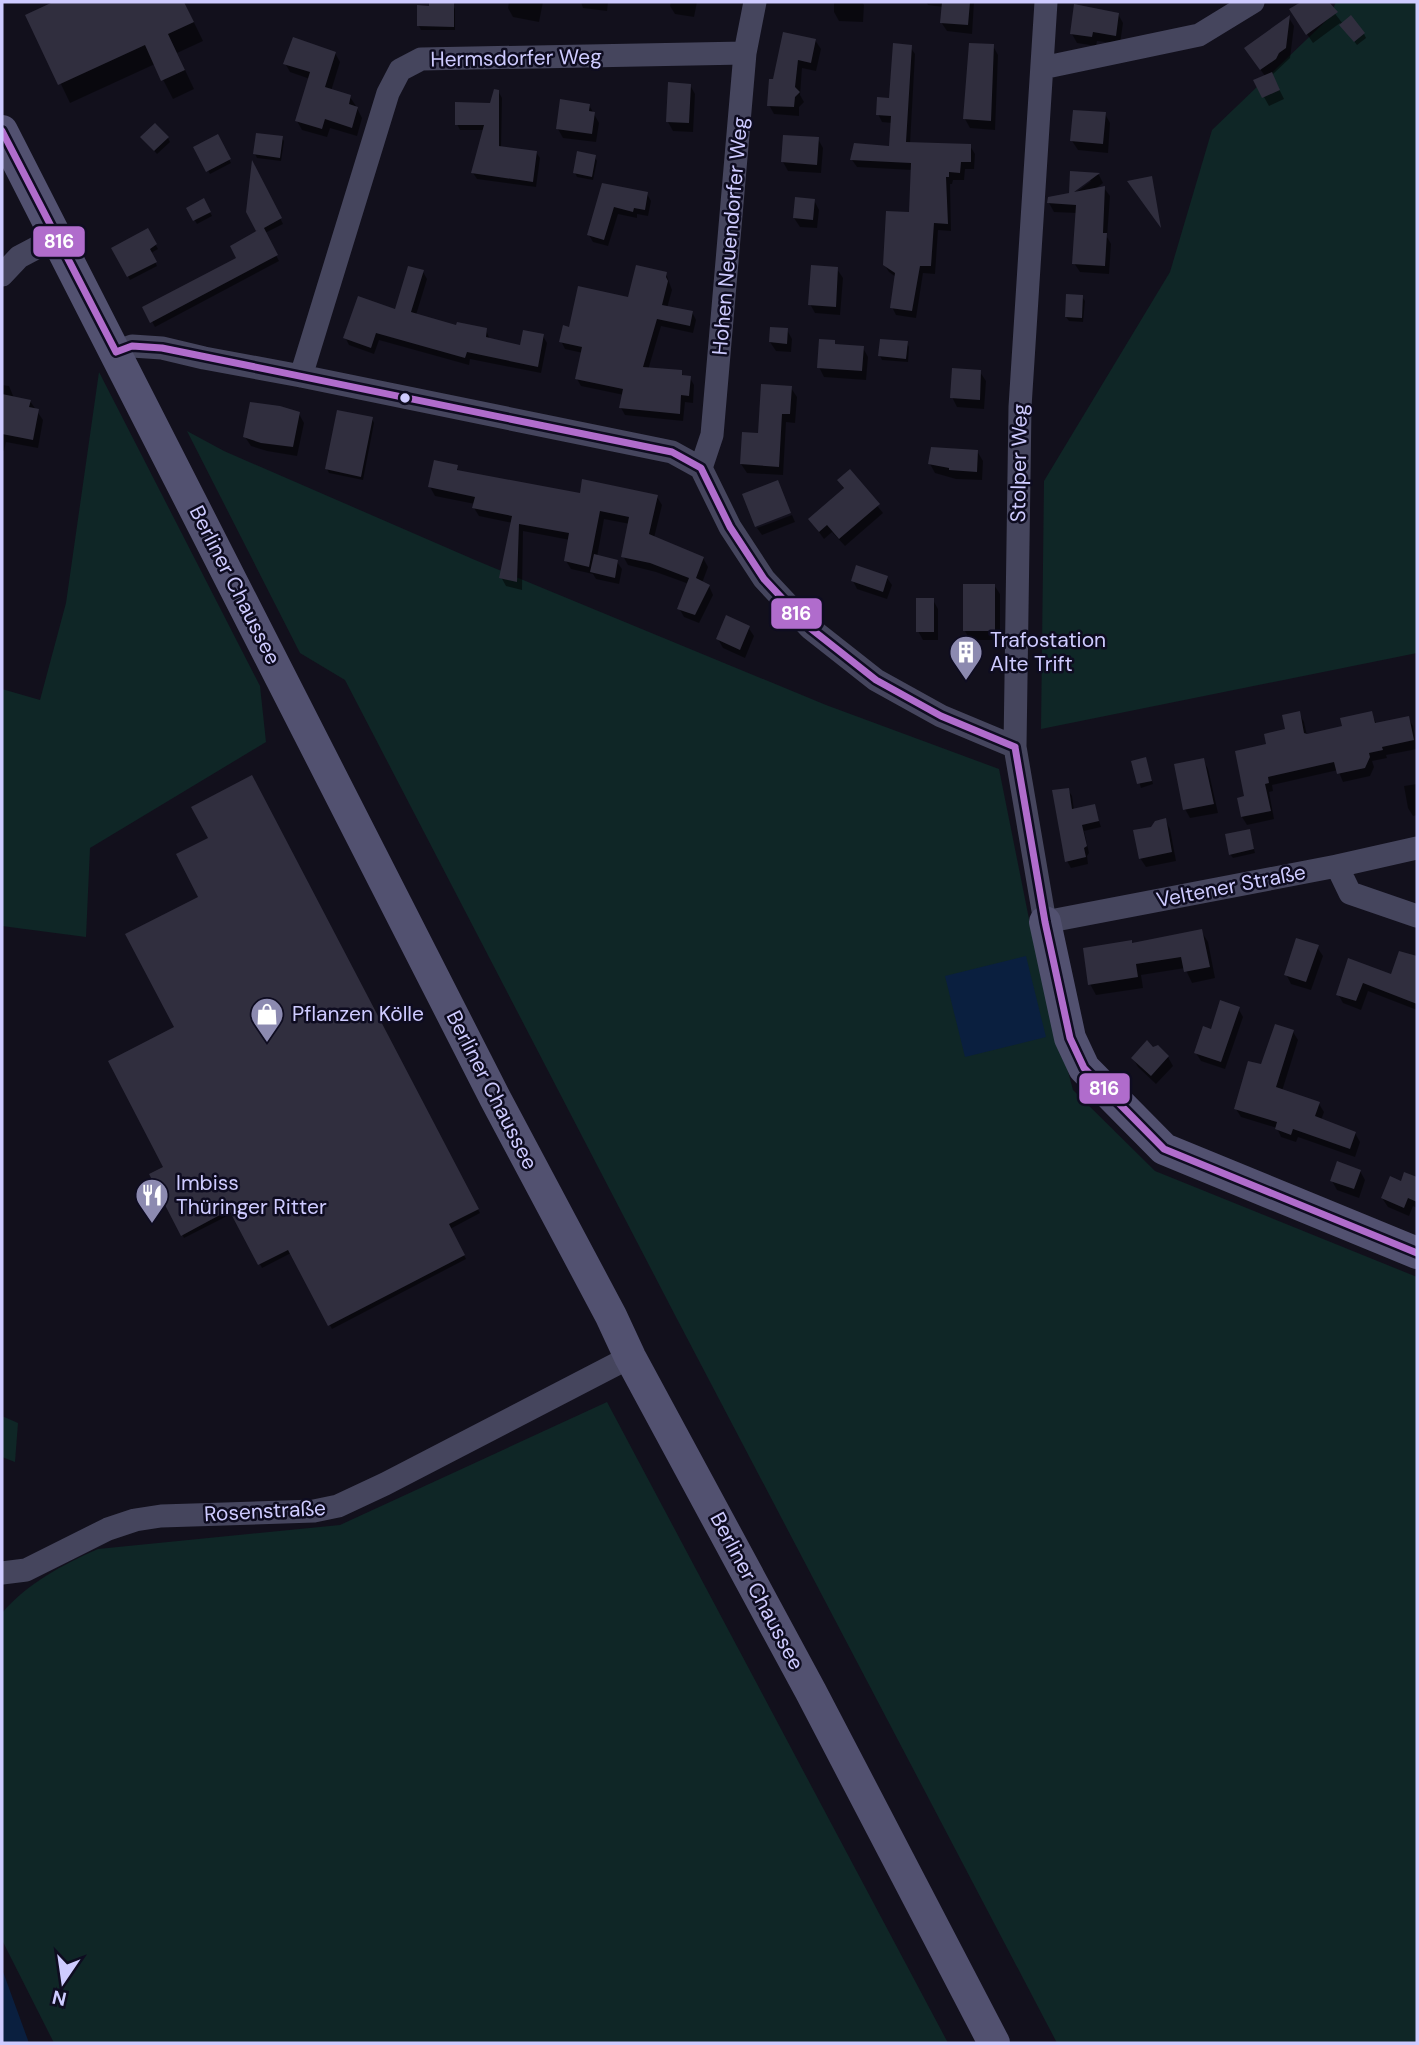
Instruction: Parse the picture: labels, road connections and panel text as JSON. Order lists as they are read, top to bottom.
{
  "streets": {
    "main road": ["Berliner Chaussee"],
    "street": [
      "Hermsdorfer Weg",
      "Hohen Neuendorfer Weg",
      "Stolper Weg",
      "Veltener Straße",
      "Rosenstraße"
    ]
  },
  "crossings": [
    ["Hermsdorfer Weg", "Hohen Neuendorfer Weg"],
    ["Stolper Weg", "Veltener Straße"],
    ["Berliner Chaussee", "Rosenstraße"]
  ],
  "places": {
    "building": ["Trafostation Alte Trift"],
    "shop": ["Pflanzen Kölle"],
    "restaurant": ["Imbiss Thüringer Ritter"]
  },
  "lines": ["transit line 816"],
  "north": "bottom"
}
